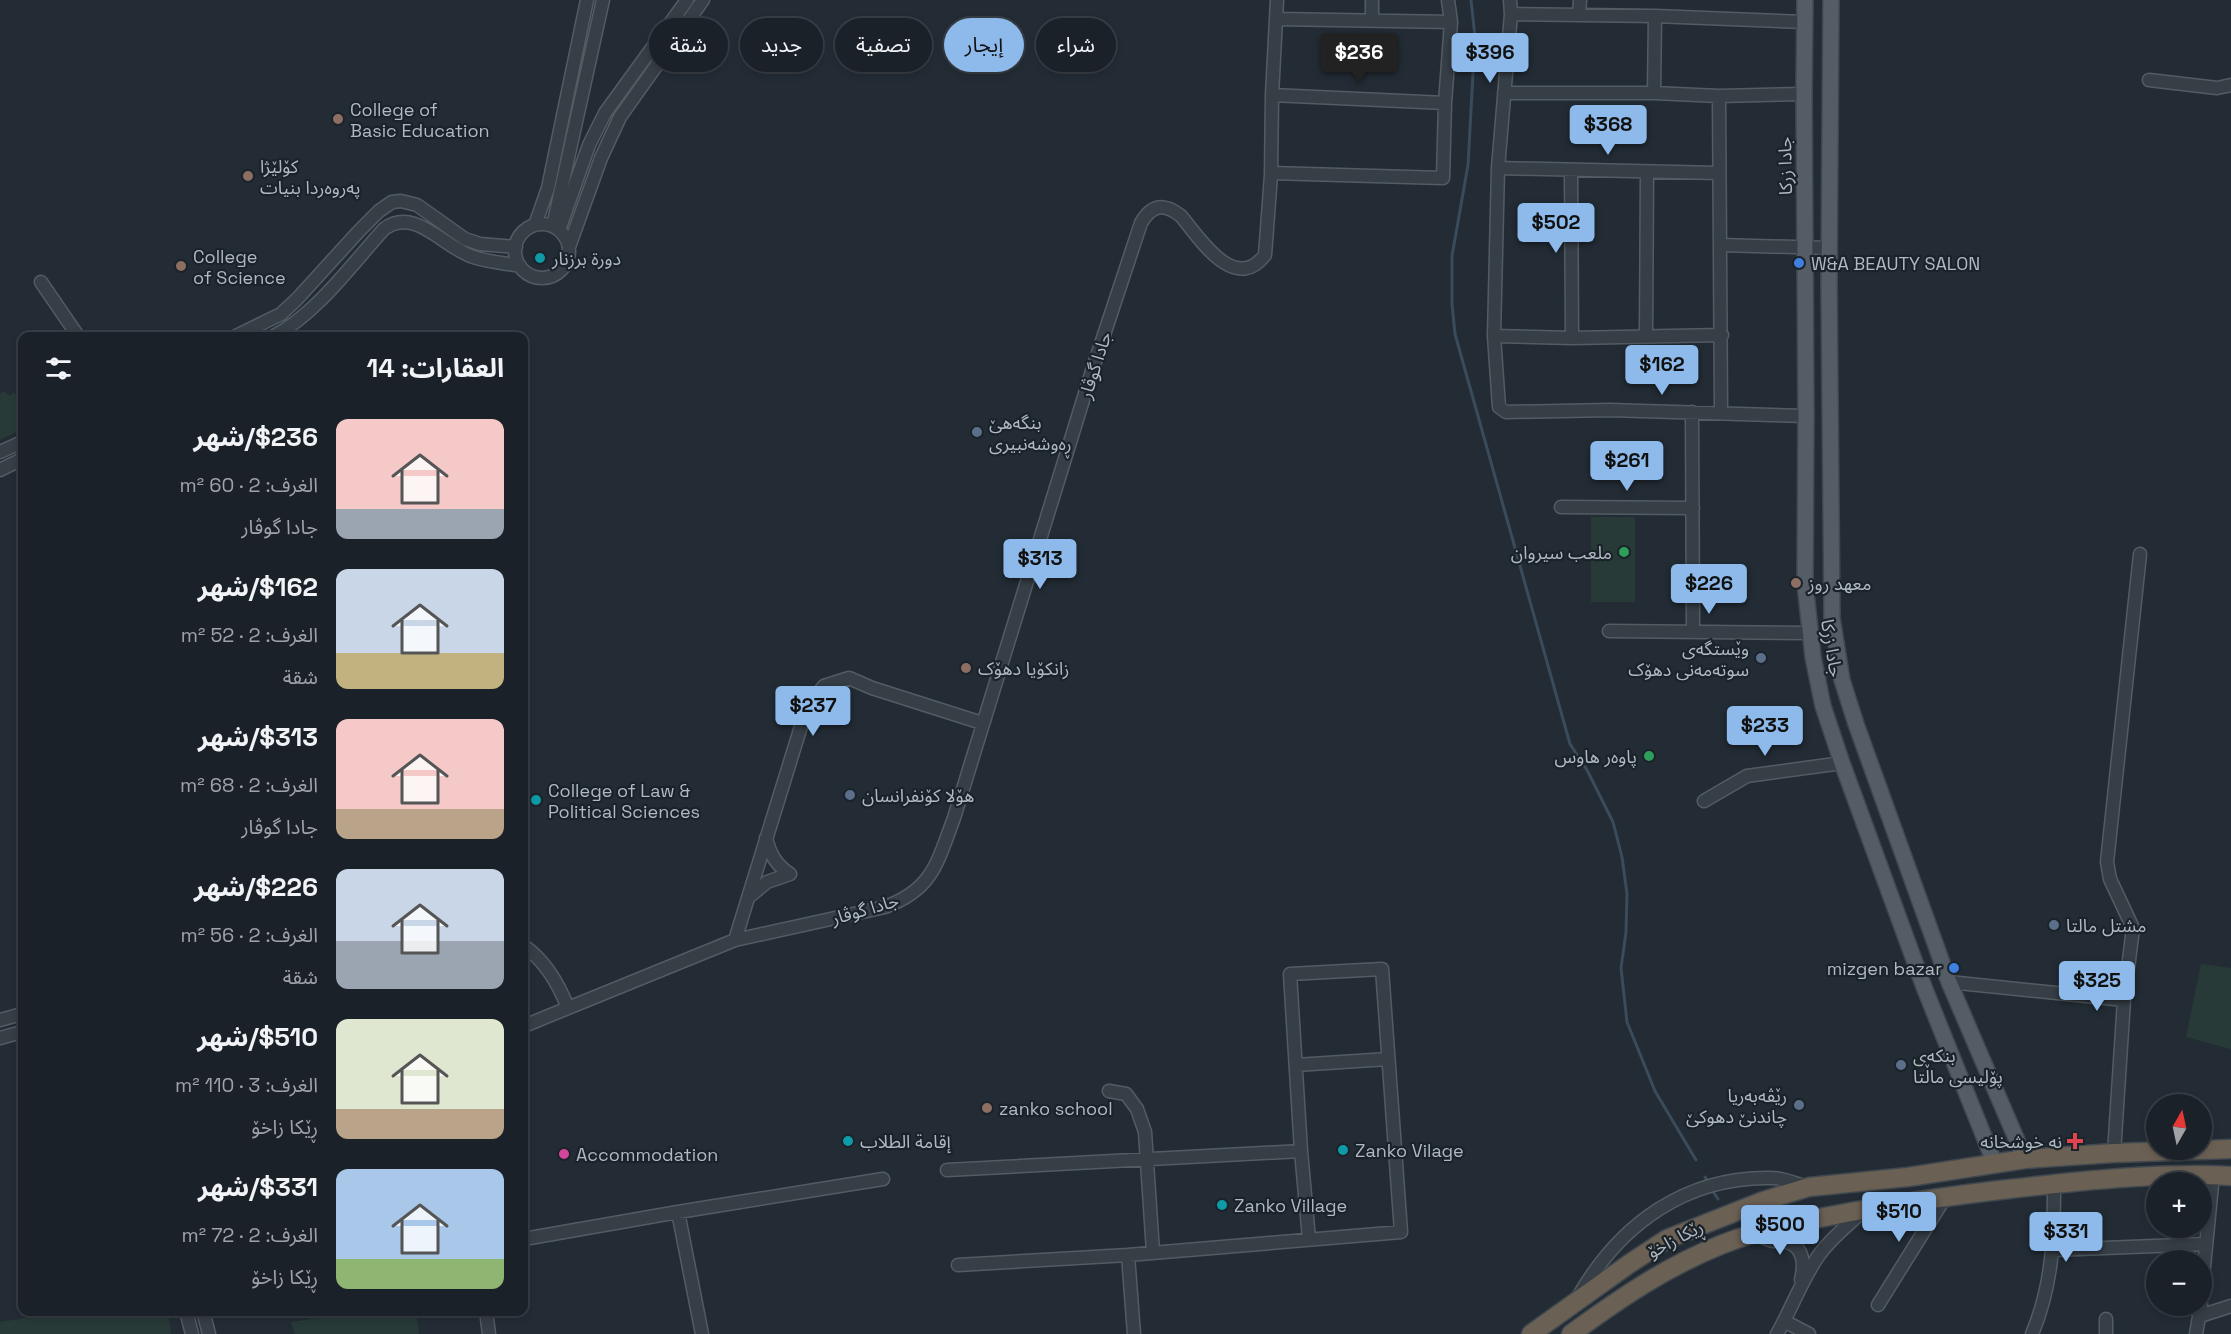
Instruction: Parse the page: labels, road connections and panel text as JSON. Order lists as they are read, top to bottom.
{
  "streets": {
    "highway": ["ڕێکا زاخۆ"],
    "main road": ["جادا زرکا"],
    "street": ["جادا گوڤار"]
  },
  "crossings": [
    ["جادا زرکا", "ڕێکا زاخۆ"]
  ],
  "places": {
    "other": [
      "College of Basic Education",
      "کۆلێژا پەروەردا بنیات",
      "دورة برزنار",
      "W&A BEAUTY SALON",
      "College of Science",
      "بنگه‌هێ ڕه‌وشه‌نبیرى",
      "ملعب سيروان",
      "معهد روز",
      "وێستگەی سوتەمەنی دهۆک",
      "زانکۆیا دهۆک",
      "پاوەر هاوس",
      "هۆلا كۆنفرانسان",
      "College of Law & Political Sciences",
      "مشتل مالتا",
      "mizgen bazar",
      "بنکەی پۆلیسی ماڵتا",
      "رێڤەبەریا چاندنێ دهوکێ",
      "zanko school",
      "إقامة الطلاب",
      "Zanko Vilage",
      "Accommodation",
      "Zanko Village"
    ],
    "health": ["نه خوشخانه"]
  },
  "north": "top",
  "page": {
    "chip": [
      "شراء",
      "إيجار",
      "تصفية",
      "جديد",
      "شقة"
    ],
    "price": [
      "$236",
      "$396",
      "$368",
      "$502",
      "$162",
      "$261",
      "$313",
      "$226",
      "$237",
      "$233",
      "$325",
      "$510",
      "$500",
      "$331"
    ],
    "heading": "العقارات: 14",
    "list": [
      {
        "name": "$236/شهر",
        "note": "الغرف: 2 · 60 m² · جادا گوڤار"
      },
      {
        "name": "$162/شهر",
        "note": "الغرف: 2 · 52 m² · شقة"
      },
      {
        "name": "$313/شهر",
        "note": "الغرف: 2 · 68 m² · جادا گوڤار"
      },
      {
        "name": "$226/شهر",
        "note": "الغرف: 2 · 56 m² · شقة"
      },
      {
        "name": "$510/شهر",
        "note": "الغرف: 3 · 110 m² · ڕێکا زاخۆ"
      },
      {
        "name": "$331/شهر",
        "note": "الغرف: 2 · 72 m² · ڕێکا زاخۆ"
      }
    ],
    "map_buttons": ["+", "−"]
  }
}
